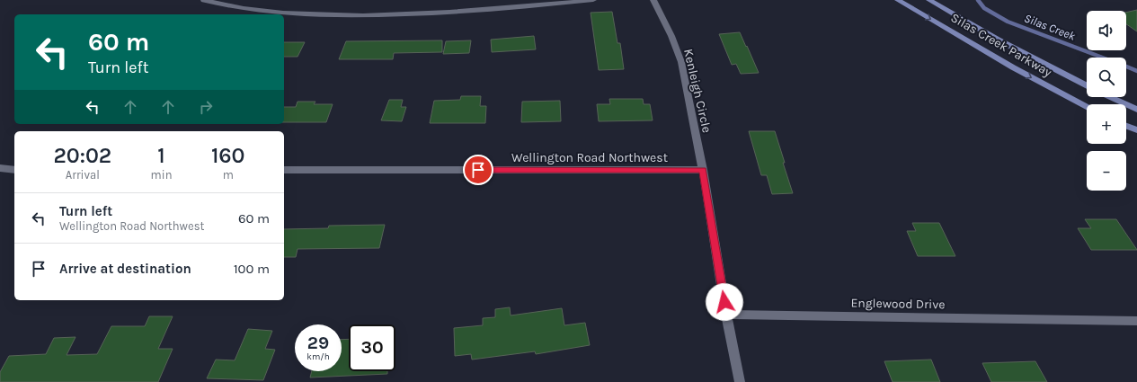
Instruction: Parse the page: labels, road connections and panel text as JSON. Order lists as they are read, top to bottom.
{
  "streets": {
    "main road": ["Silas Creek Parkway"],
    "street": ["Kenleigh Circle", "Wellington Road Northwest", "Englewood Drive"]
  },
  "crossings": [
    ["Kenleigh Circle", "Wellington Road Northwest"],
    ["Kenleigh Circle", "Englewood Drive"]
  ],
  "water": ["Silas Creek"],
  "page": {
    "map_buttons": ["+", "−"],
    "turn": ["60 m", "Turn left"],
    "eta": [
      "20:02",
      "Arrival",
      "1",
      "min",
      "160",
      "m"
    ],
    "list": [
      {
        "name": "Turn left",
        "note": "Wellington Road Northwest",
        "value": "60 m"
      },
      {
        "name": "Arrive at destination",
        "value": "100 m"
      }
    ],
    "speed": "29 km/h",
    "limit": "30"
  }
}
